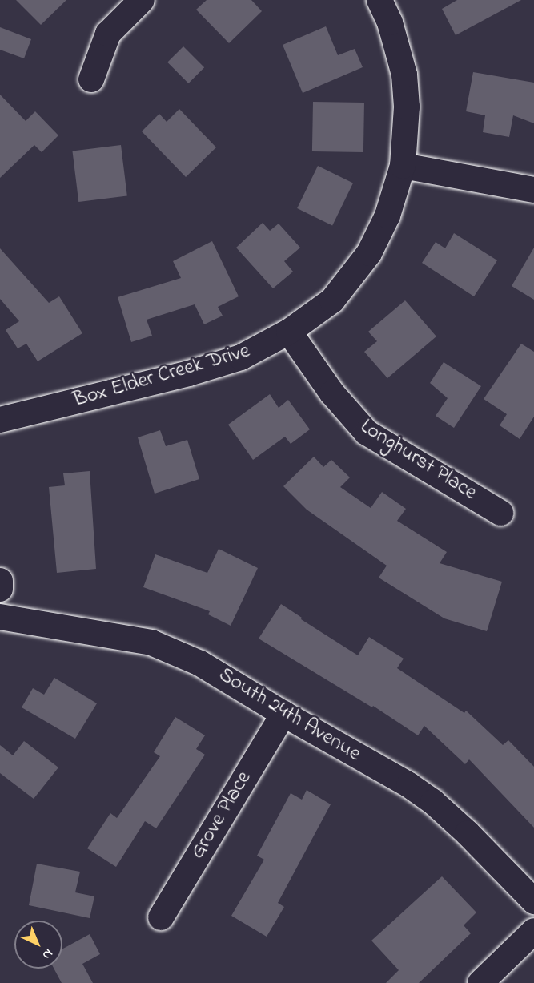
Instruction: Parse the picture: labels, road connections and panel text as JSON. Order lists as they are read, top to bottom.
{
  "streets": {
    "street": [
      "Box Elder Creek Drive",
      "Longhurst Place",
      "South 24th Avenue",
      "Grove Place"
    ]
  },
  "crossings": [
    ["Box Elder Creek Drive", "Longhurst Place"],
    ["South 24th Avenue", "Grove Place"]
  ],
  "north": "bottom right"
}
